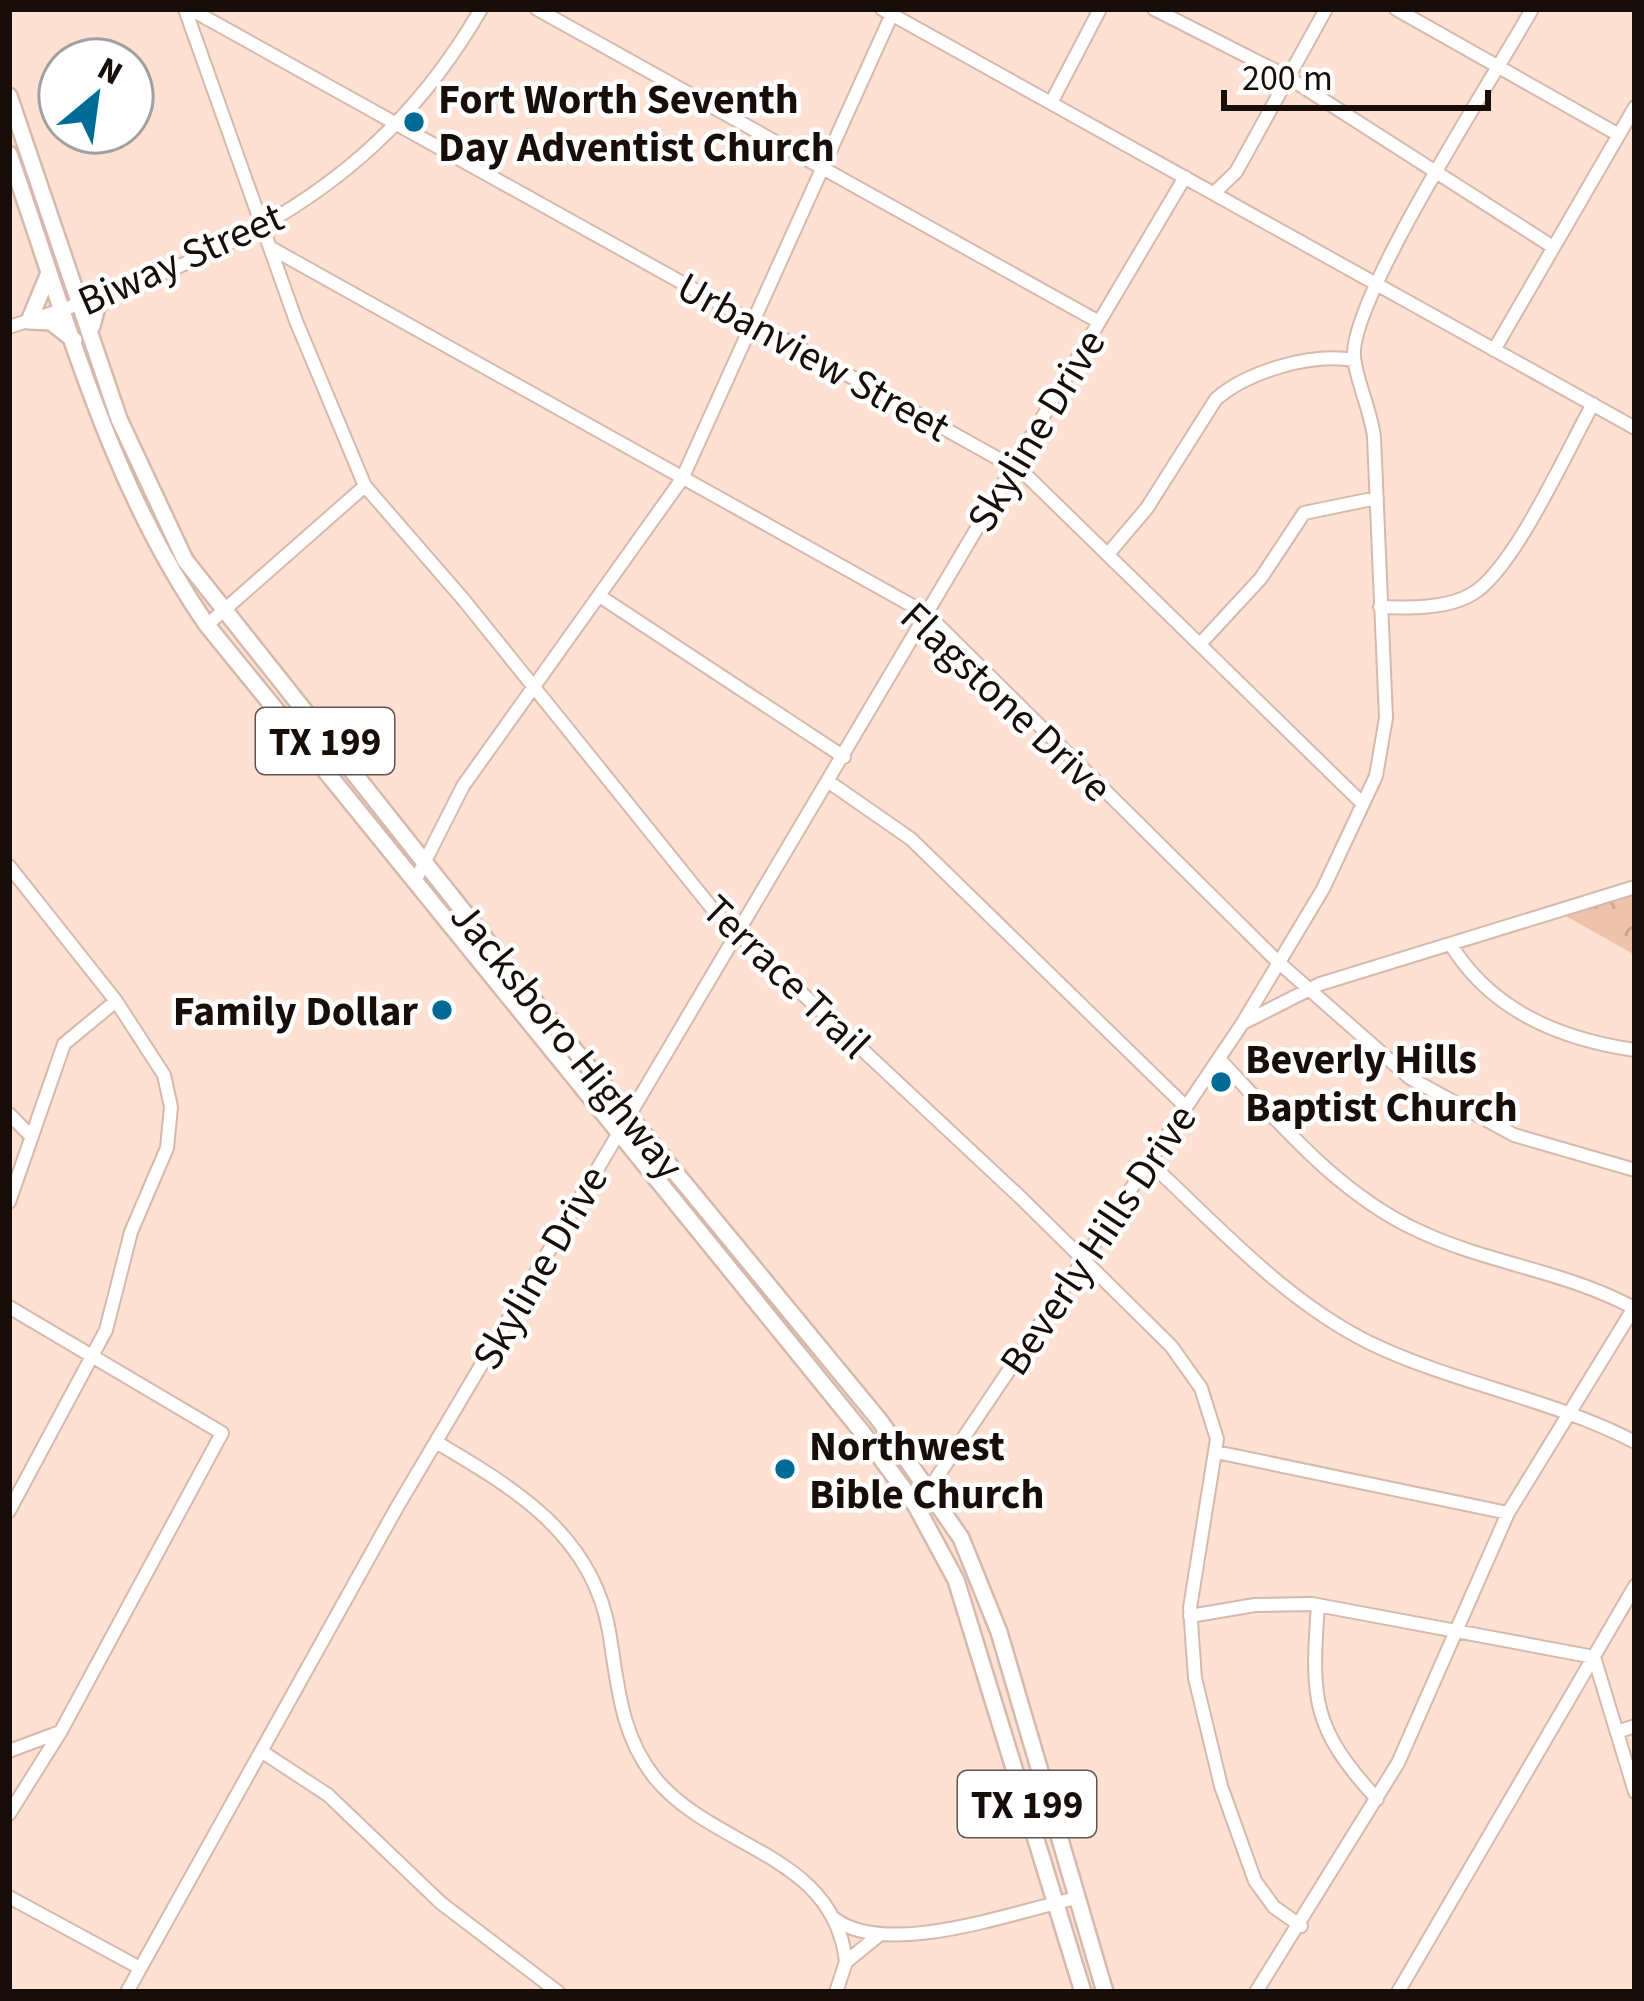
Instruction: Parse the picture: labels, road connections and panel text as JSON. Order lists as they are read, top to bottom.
{
  "streets": {
    "main road": ["TX 199", "Jacksboro Highway"],
    "street": [
      "Biway Street",
      "Urbanview Street",
      "Skyline Drive",
      "Flagstone Drive",
      "Terrace Trail",
      "Beverly Hills Drive"
    ]
  },
  "crossings": [
    ["Biway Street", "Urbanview Street"],
    ["Biway Street", "Terrace Trail"],
    ["Biway Street", "Jacksboro Highway"],
    ["Urbanview Street", "Skyline Drive"],
    ["Urbanview Street", "Terrace Trail"],
    ["Urbanview Street", "Beverly Hills Drive"],
    ["Skyline Drive", "Flagstone Drive"],
    ["Skyline Drive", "Terrace Trail"],
    ["Skyline Drive", "Jacksboro Highway"],
    ["Flagstone Drive", "Terrace Trail"],
    ["Flagstone Drive", "Beverly Hills Drive"],
    ["Terrace Trail", "Beverly Hills Drive"],
    ["Jacksboro Highway", "Beverly Hills Drive"]
  ],
  "places": [
    "Fort Worth Seventh Day Adventist Church",
    "Family Dollar",
    "Beverly Hills Baptist Church",
    "Northwest Bible Church"
  ],
  "scale_bar": "200 m",
  "north": "top right"
}
